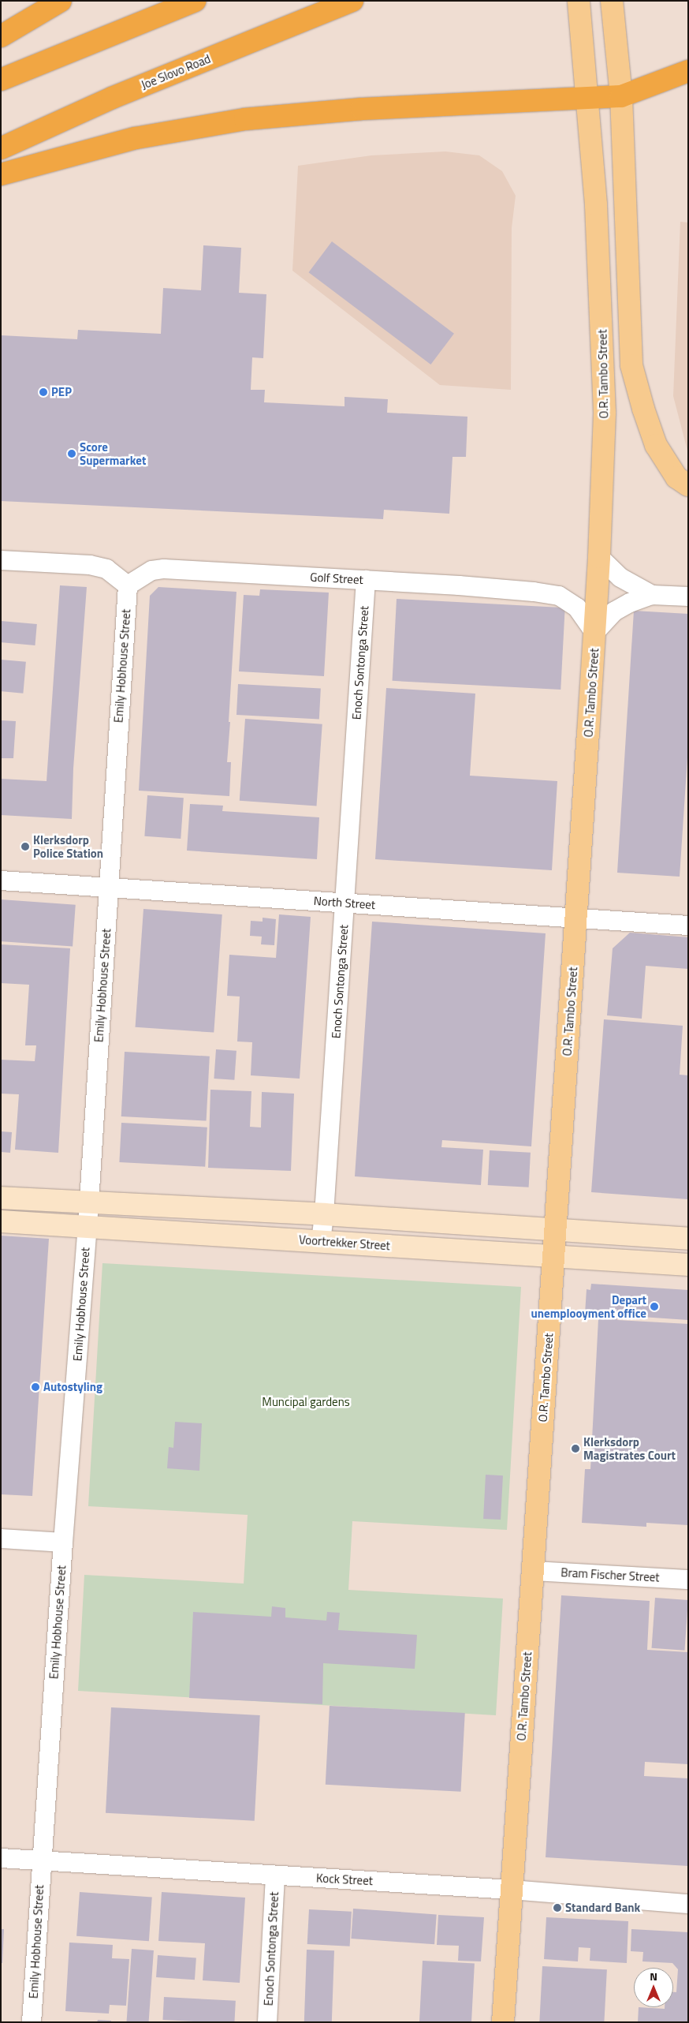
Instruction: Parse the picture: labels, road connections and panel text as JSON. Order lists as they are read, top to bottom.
{
  "streets": {
    "highway": ["Joe Slovo Road"],
    "main road": ["O.R. Tambo Street"],
    "street": [
      "Golf Street",
      "Enoch Sontonga Street",
      "Emily Hobhouse Street",
      "North Street",
      "Voortrekker Street",
      "Bram Fischer Street",
      "Kock Street"
    ]
  },
  "crossings": [
    ["O.R. Tambo Street", "Golf Street"],
    ["O.R. Tambo Street", "North Street"],
    ["O.R. Tambo Street", "Voortrekker Street"],
    ["O.R. Tambo Street", "Bram Fischer Street"],
    ["O.R. Tambo Street", "Kock Street"],
    ["Golf Street", "Enoch Sontonga Street"],
    ["Golf Street", "Emily Hobhouse Street"],
    ["Enoch Sontonga Street", "North Street"],
    ["Enoch Sontonga Street", "Voortrekker Street"],
    ["Enoch Sontonga Street", "Kock Street"],
    ["Emily Hobhouse Street", "North Street"],
    ["Emily Hobhouse Street", "Voortrekker Street"],
    ["Emily Hobhouse Street", "Kock Street"]
  ],
  "parks": ["Muncipal gardens"],
  "places": [
    "PEP",
    "Score Supermarket",
    "Klerksdorp Police Station",
    "Depart unemplooyment office",
    "Autostyling",
    "Klerksdorp Magistrates Court",
    "Standard Bank"
  ],
  "north": "top"
}
